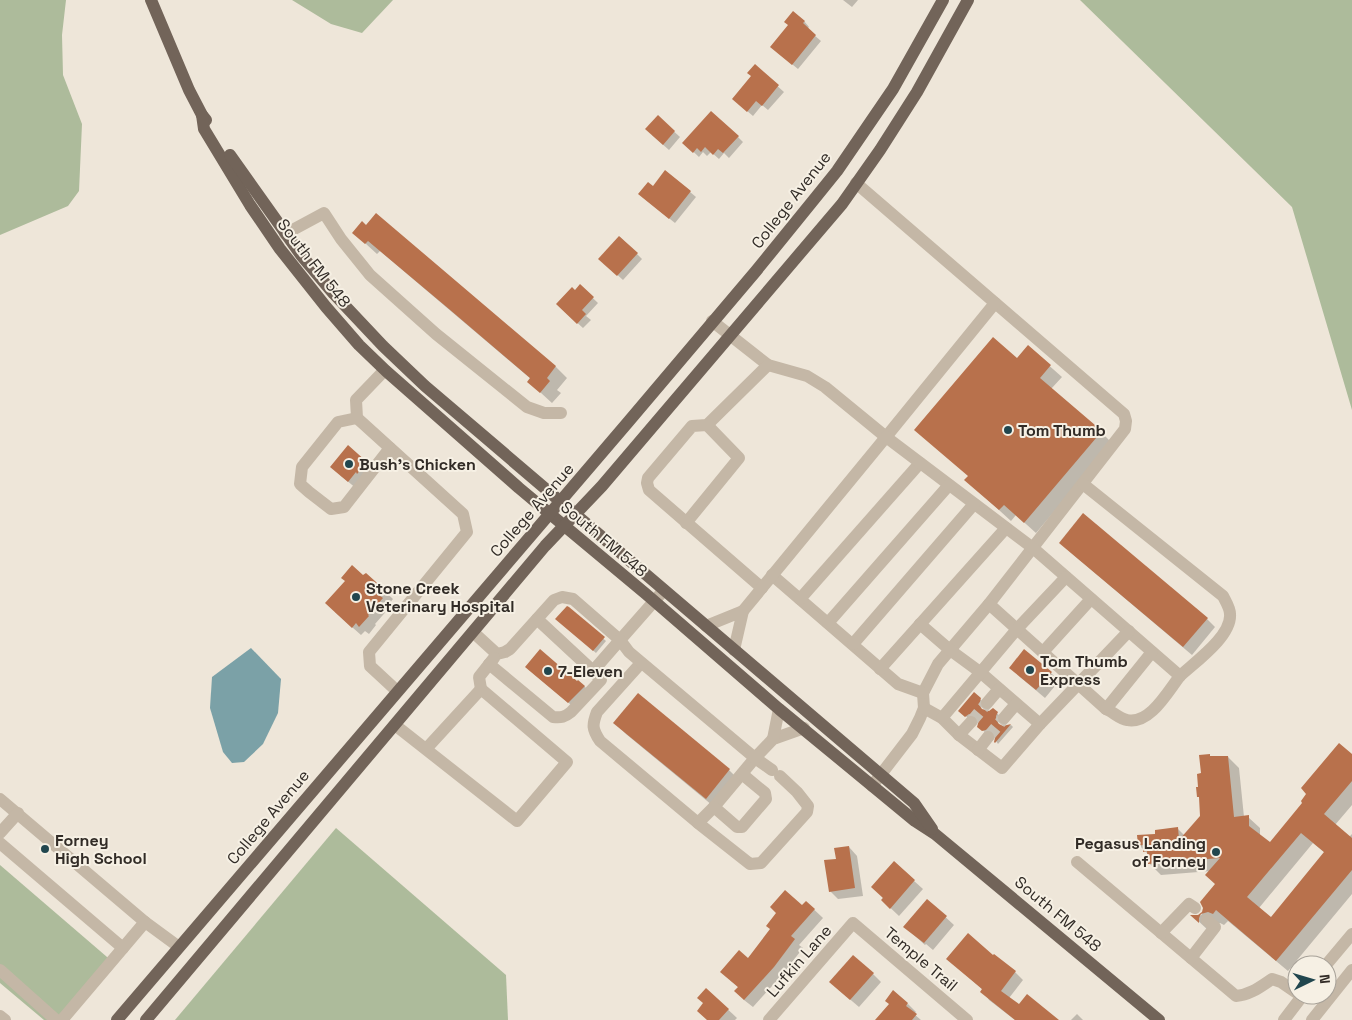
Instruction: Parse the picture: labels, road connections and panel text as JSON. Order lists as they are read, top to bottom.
{
  "streets": {
    "main road": ["College Avenue", "South FM 548"],
    "street": ["Temple Trail", "Lufkin Lane"]
  },
  "crossings": [
    ["College Avenue", "South FM 548"],
    ["Temple Trail", "Lufkin Lane"]
  ],
  "places": [
    "Tom Thumb",
    "Bush's Chicken",
    "Stone Creek Veterinary Hospital",
    "Tom Thumb Express",
    "7-Eleven",
    "Forney High School",
    "Pegasus Landing of Forney"
  ],
  "north": "right"
}
